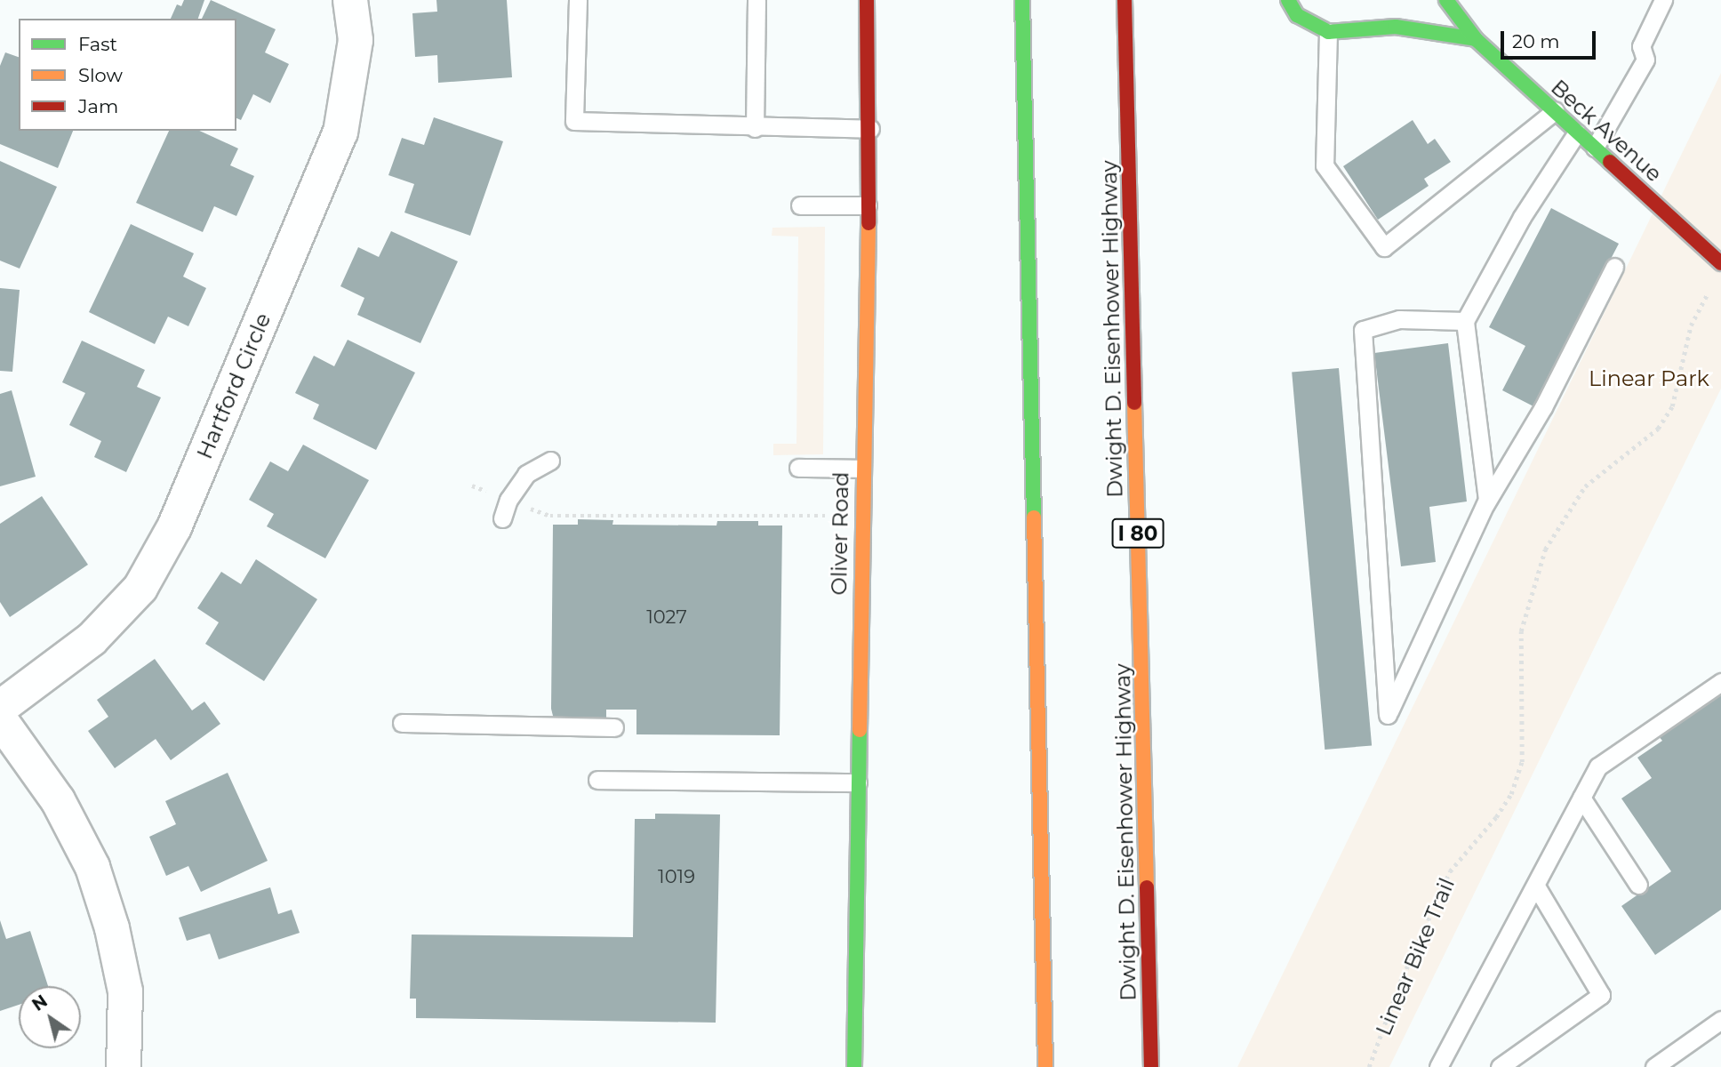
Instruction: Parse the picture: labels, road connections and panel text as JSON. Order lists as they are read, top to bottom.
{
  "streets": {
    "main road": [
      "Beck Avenue",
      "Dwight D. Eisenhower Highway",
      "Oliver Road",
      "I 80"
    ],
    "street": ["Hartford Circle"],
    "path": ["Linear Bike Trail"]
  },
  "parks": ["Linear Park"],
  "house_numbers": ["1027", "1019"],
  "legend": ["Fast", "Slow", "Jam"],
  "scale_bar": "20 m",
  "north": "top left"
}
